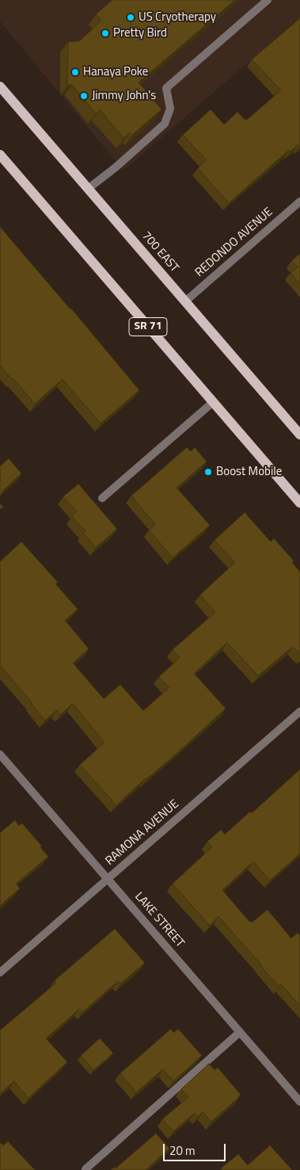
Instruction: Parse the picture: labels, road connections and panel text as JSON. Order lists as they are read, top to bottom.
{
  "streets": {
    "main road": ["700 EAST", "SR 71"],
    "street": ["REDONDO AVENUE", "RAMONA AVENUE", "LAKE STREET"]
  },
  "crossings": [
    ["REDONDO AVENUE", "700 EAST"],
    ["RAMONA AVENUE", "LAKE STREET"]
  ],
  "places": [
    "US Cryotherapy",
    "Pretty Bird",
    "Hanaya Poke",
    "Jimmy John's",
    "Boost Mobile"
  ],
  "scale_bar": "20 m"
}
